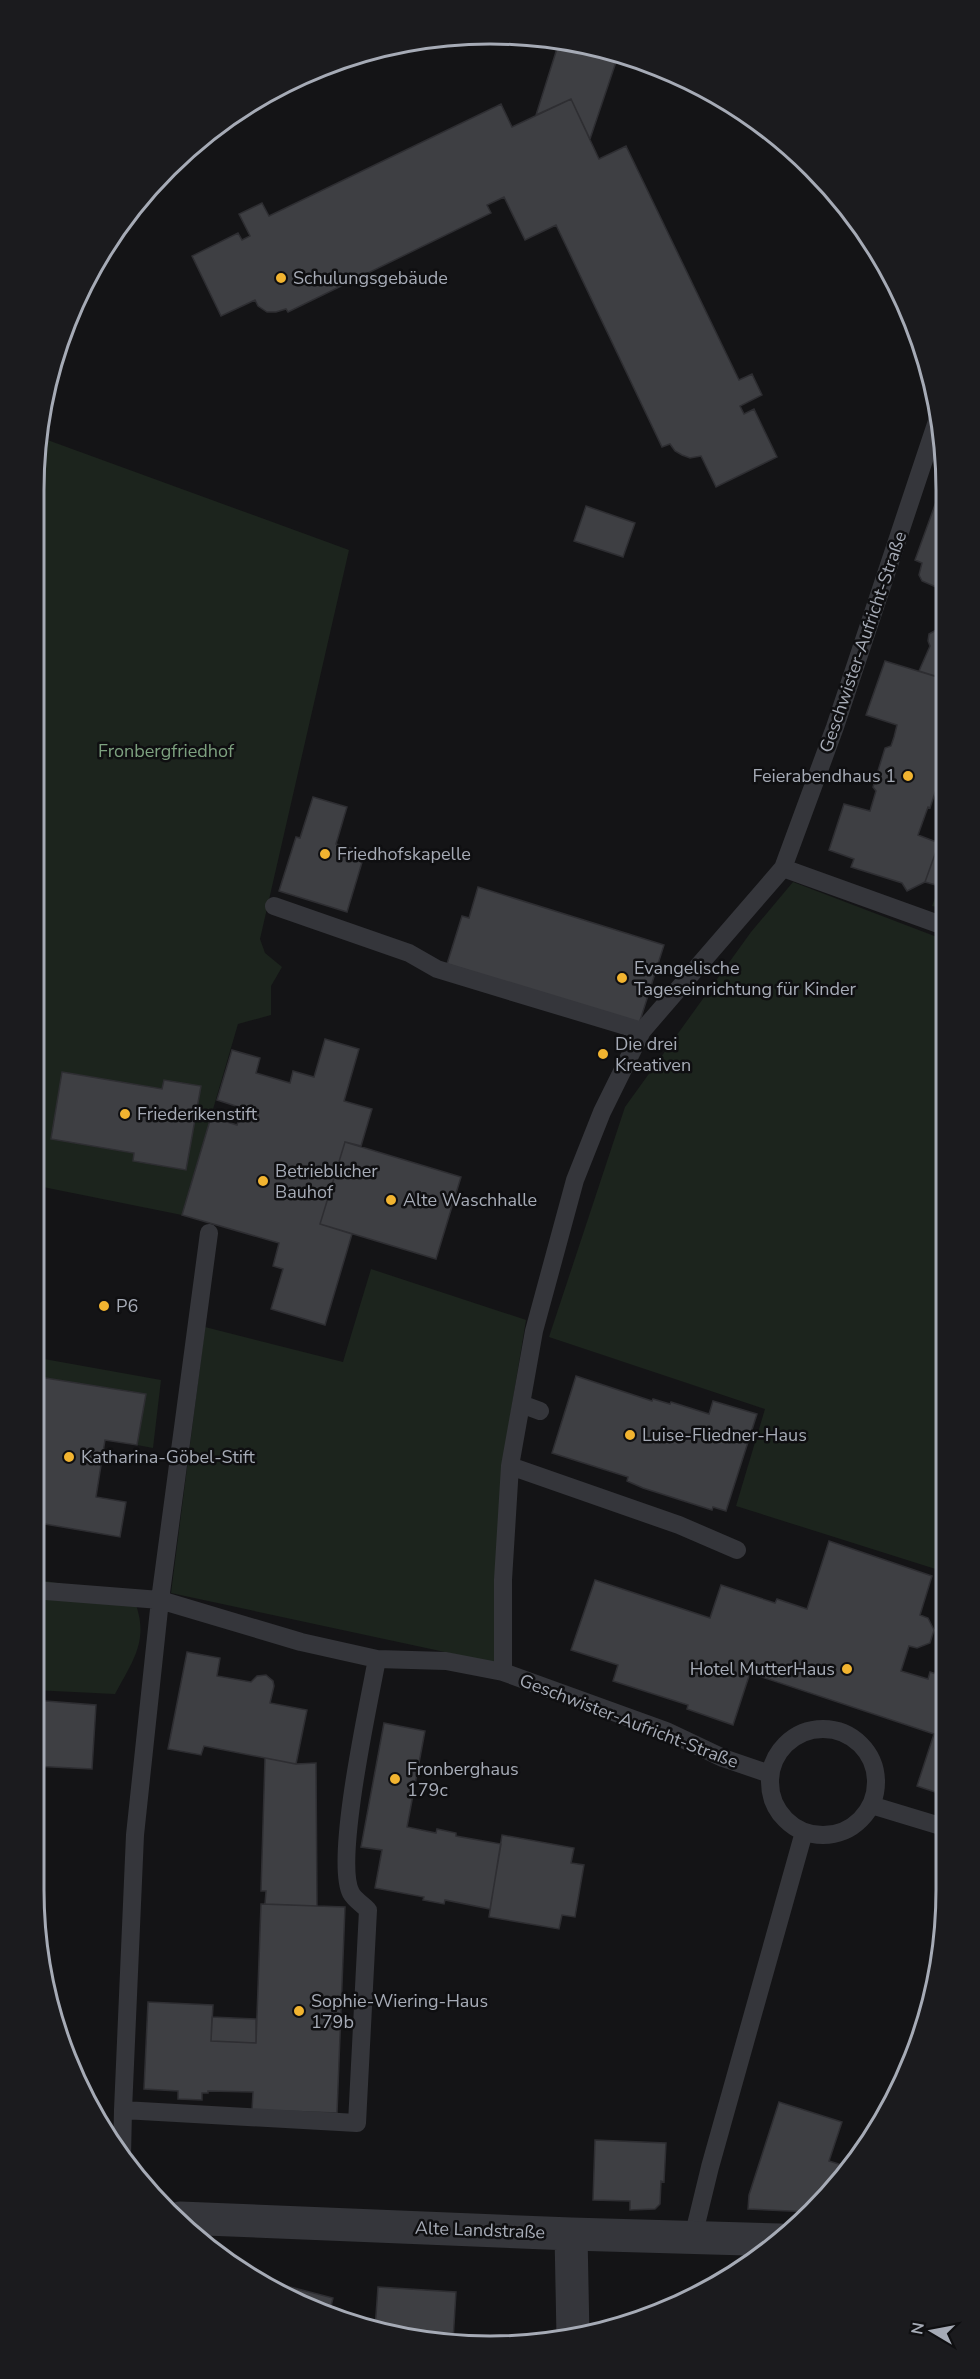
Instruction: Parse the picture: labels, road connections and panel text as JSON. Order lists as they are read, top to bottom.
{
  "streets": {
    "street": ["Alte Landstraße"],
    "lane": ["Geschwister-Aufricht-Straße"]
  },
  "parks": ["Fronbergfriedhof"],
  "places": [
    "Schulungsgebäude",
    "Feierabendhaus 1",
    "Friedhofskapelle",
    "Evangelische Tageseinrichtung für Kinder",
    "Die drei Kreativen",
    "Friederikenstift",
    "Betrieblicher Bauhof",
    "Alte Waschhalle",
    "P6",
    "Luise-Fliedner-Haus",
    "Katharina-Göbel-Stift",
    "Hotel MutterHaus",
    "Fronberghaus 179c",
    "Sophie-Wiering-Haus 179b"
  ],
  "north": "left"
}
